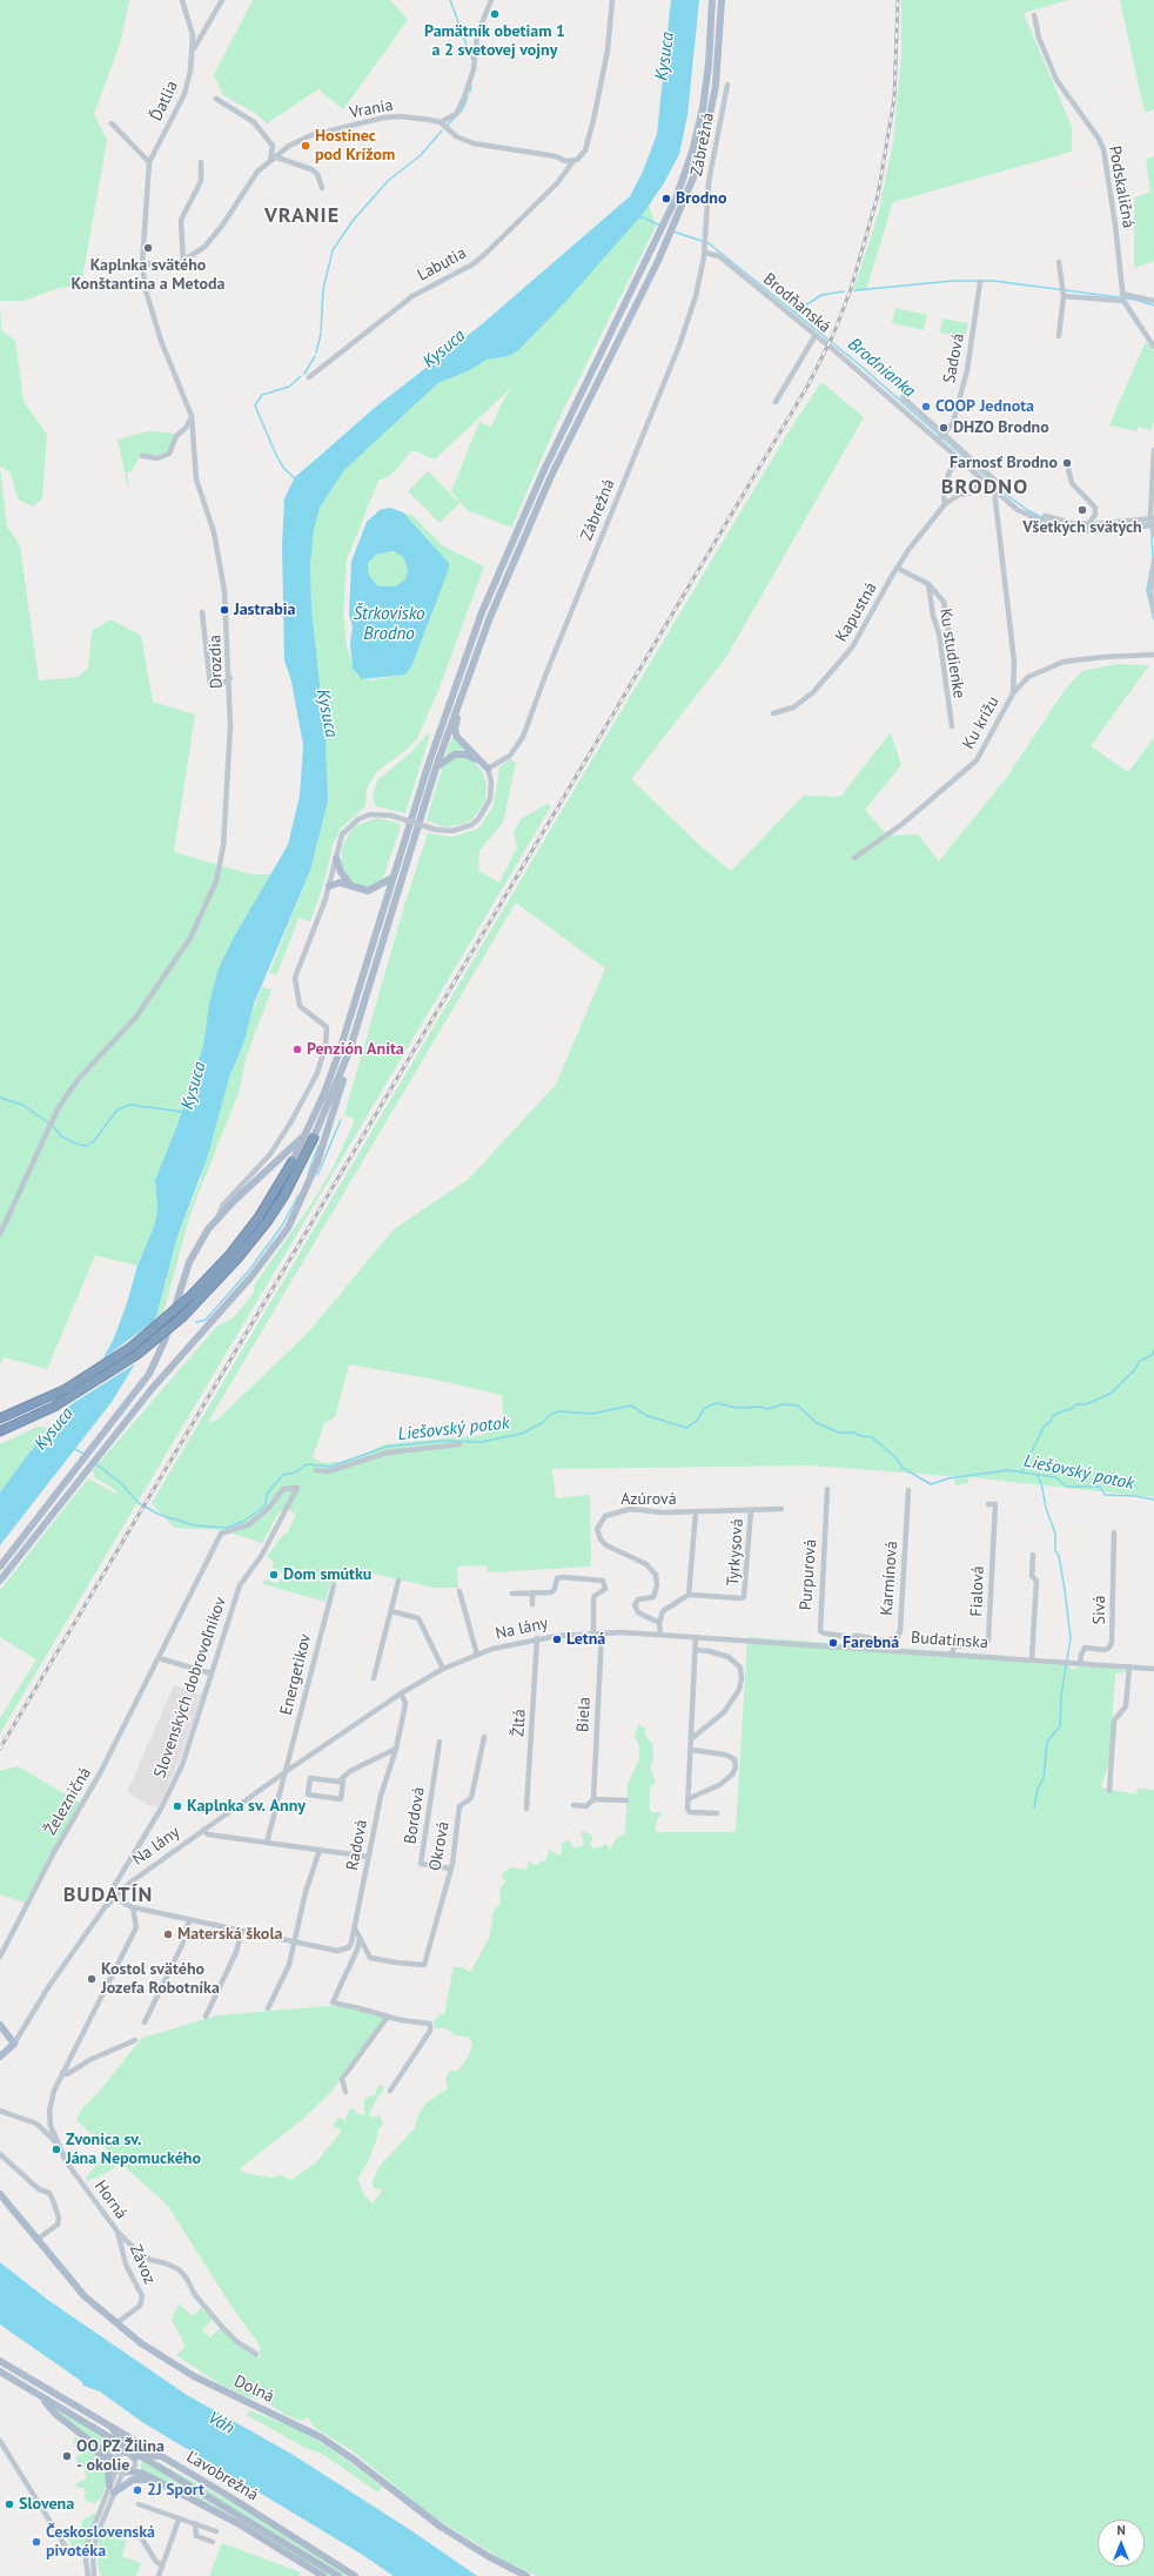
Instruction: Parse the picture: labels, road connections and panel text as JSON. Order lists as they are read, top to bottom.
{
  "streets": {
    "main road": ["Na lány", "Dolná", "Ľavobrežná"],
    "street": [
      "Ďatlia",
      "Vrania",
      "Zábrežná",
      "Podskaličná",
      "Labutia",
      "Brodňanská",
      "Sadová",
      "Kapustná",
      "Ku studienke",
      "Drozdia",
      "Ku krížu",
      "Azúrová",
      "Tyrkysová",
      "Purpurová",
      "Karmínová",
      "Fialová",
      "Sivá",
      "Budatínska",
      "Energetikov",
      "Slovenských dobrovoľníkov",
      "Biela",
      "Žltá",
      "Železničná",
      "Bordová",
      "Radová",
      "Okrová",
      "Horná",
      "Závoz"
    ]
  },
  "crossings": [
    ["Ďatlia", "Drozdia"],
    ["Zábrežná", "Brodňanská"],
    ["Brodňanská", "Sadová"],
    ["Brodňanská", "Kapustná"],
    ["Brodňanská", "Ku krížu"],
    ["Kapustná", "Ku studienke"],
    ["Azúrová", "Tyrkysová"],
    ["Purpurová", "Karmínová"],
    ["Fialová", "Budatínska"],
    ["Sivá", "Budatínska"],
    ["Na lány", "Budatínska"],
    ["Na lány", "Energetikov"],
    ["Na lány", "Slovenských dobrovoľníkov"],
    ["Na lány", "Biela"],
    ["Na lány", "Žltá"],
    ["Na lány", "Radová"],
    ["Budatínska", "Biela"],
    ["Slovenských dobrovoľníkov", "Železničná"],
    ["Bordová", "Okrová"],
    ["Horná", "Závoz"],
    ["Závoz", "Dolná"]
  ],
  "districts": ["VRANIE", "BRODNO", "BUDATÍN"],
  "water": [
    "Kysuca",
    "Brodnianka",
    "Štrkovisko Brodno",
    "Liešovský potok",
    "Váh"
  ],
  "places": [
    "Pamätník obetiam 1 a 2 svetovej vojny",
    "Hostinec pod Krížom",
    "Brodno",
    "Kaplnka svätého Konštantína a Metoda",
    "COOP Jednota",
    "DHZO Brodno",
    "Farnosť Brodno",
    "Všetkých svätých",
    "Jastrabia",
    "Penzión Anita",
    "Dom smútku",
    "Letná",
    "Farebná",
    "Kaplnka sv. Anny",
    "Materská škola",
    "Kostol svätého Jozefa Robotníka",
    "Zvonica sv. Jána Nepomuckého",
    "OO PZ Žilina - okolie",
    "2J Sport",
    "Slovena",
    "Československá pivotéka"
  ],
  "north": "top"
}
